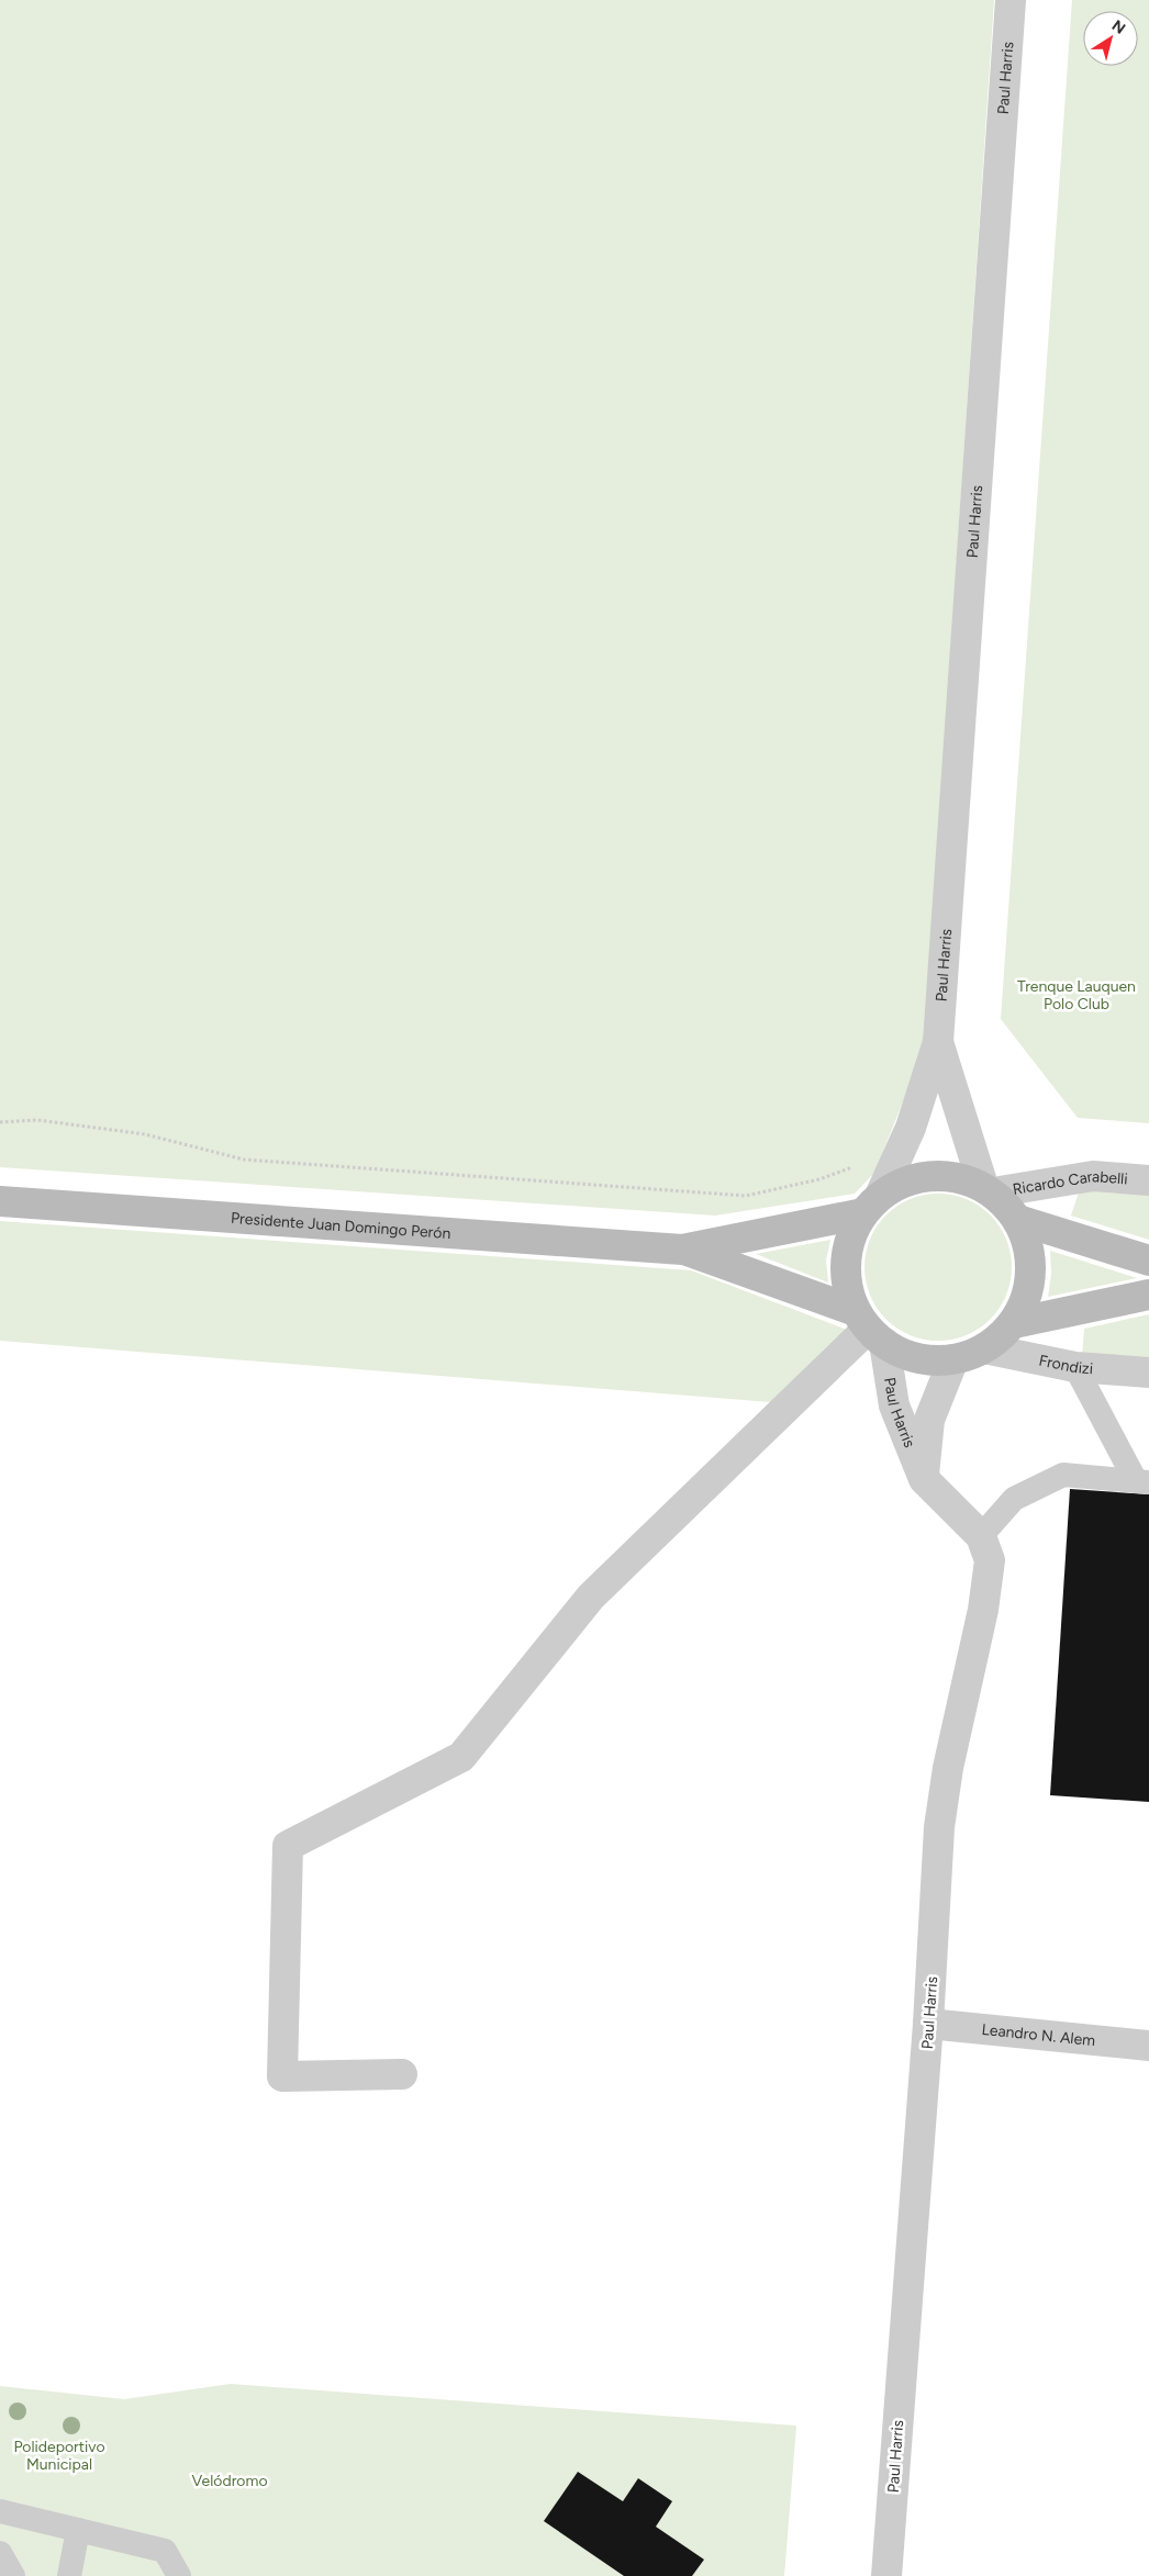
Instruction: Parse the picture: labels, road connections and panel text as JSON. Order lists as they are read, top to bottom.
{
  "streets": {
    "main road": ["Presidente Juan Domingo Perón"],
    "street": [
      "Paul Harris",
      "Ricardo Carabelli",
      "Frondizi",
      "Leandro N. Alem"
    ]
  },
  "crossings": [
    ["Paul Harris", "Ricardo Carabelli"],
    ["Paul Harris", "Presidente Juan Domingo Perón"],
    ["Paul Harris", "Frondizi"],
    ["Paul Harris", "Leandro N. Alem"],
    ["Ricardo Carabelli", "Presidente Juan Domingo Perón"],
    ["Ricardo Carabelli", "Frondizi"],
    ["Presidente Juan Domingo Perón", "Frondizi"]
  ],
  "parks": ["Trenque Lauquen Polo Club", "Polideportivo Municipal", "Velódromo"],
  "north": "top right"
}
